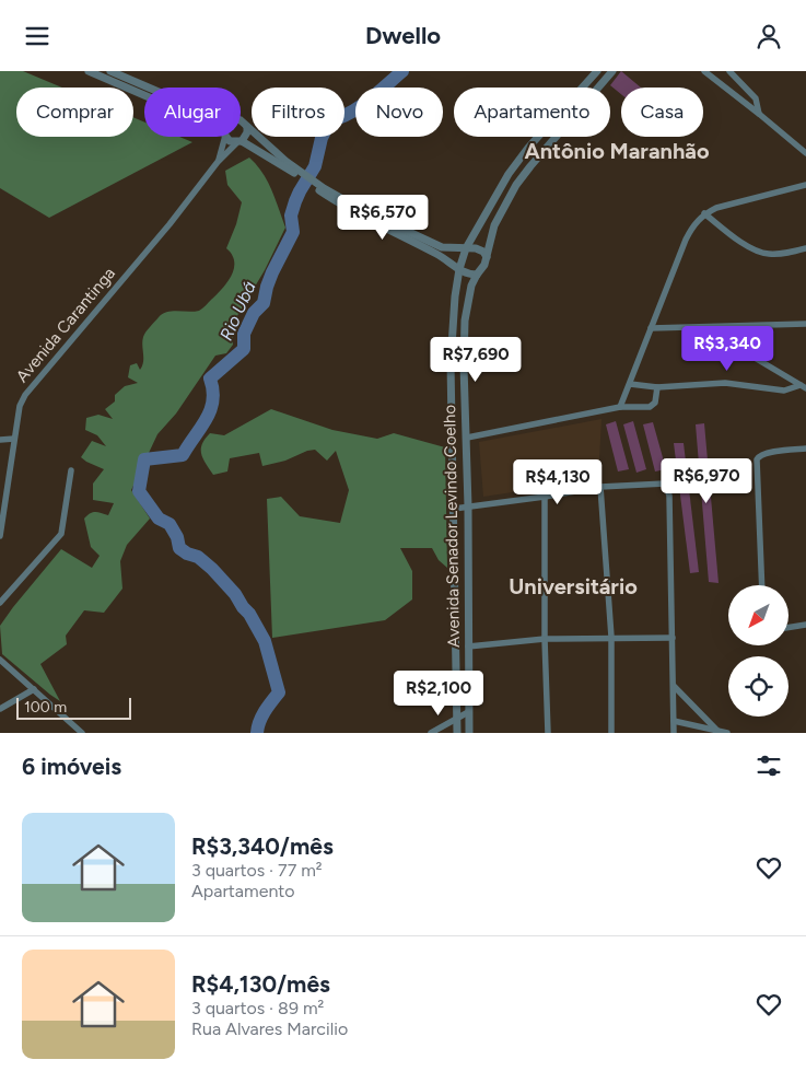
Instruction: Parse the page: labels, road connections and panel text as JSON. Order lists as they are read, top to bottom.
{
  "streets": {
    "street": ["Avenida Carantinga", "Avenida Senador Levindo Coelho"]
  },
  "districts": ["Antônio Maranhão", "Universitário"],
  "water": ["Rio Ubá"],
  "scale_bar": "100 m",
  "north": "bottom left",
  "page": {
    "header": "Dwello",
    "chip": [
      "Comprar",
      "Alugar",
      "Filtros",
      "Novo",
      "Apartamento",
      "Casa"
    ],
    "price": [
      "R$6,570",
      "R$3,340",
      "R$7,690",
      "R$6,970",
      "R$4,130",
      "R$2,100"
    ],
    "scale": "100 m",
    "heading": "6 imóveis",
    "list": [
      {
        "name": "R$3,340/mês",
        "note": "3 quartos · 77 m² · Apartamento"
      },
      {
        "name": "R$4,130/mês",
        "note": "3 quartos · 89 m² · Rua Alvares Marcilio"
      }
    ]
  }
}
